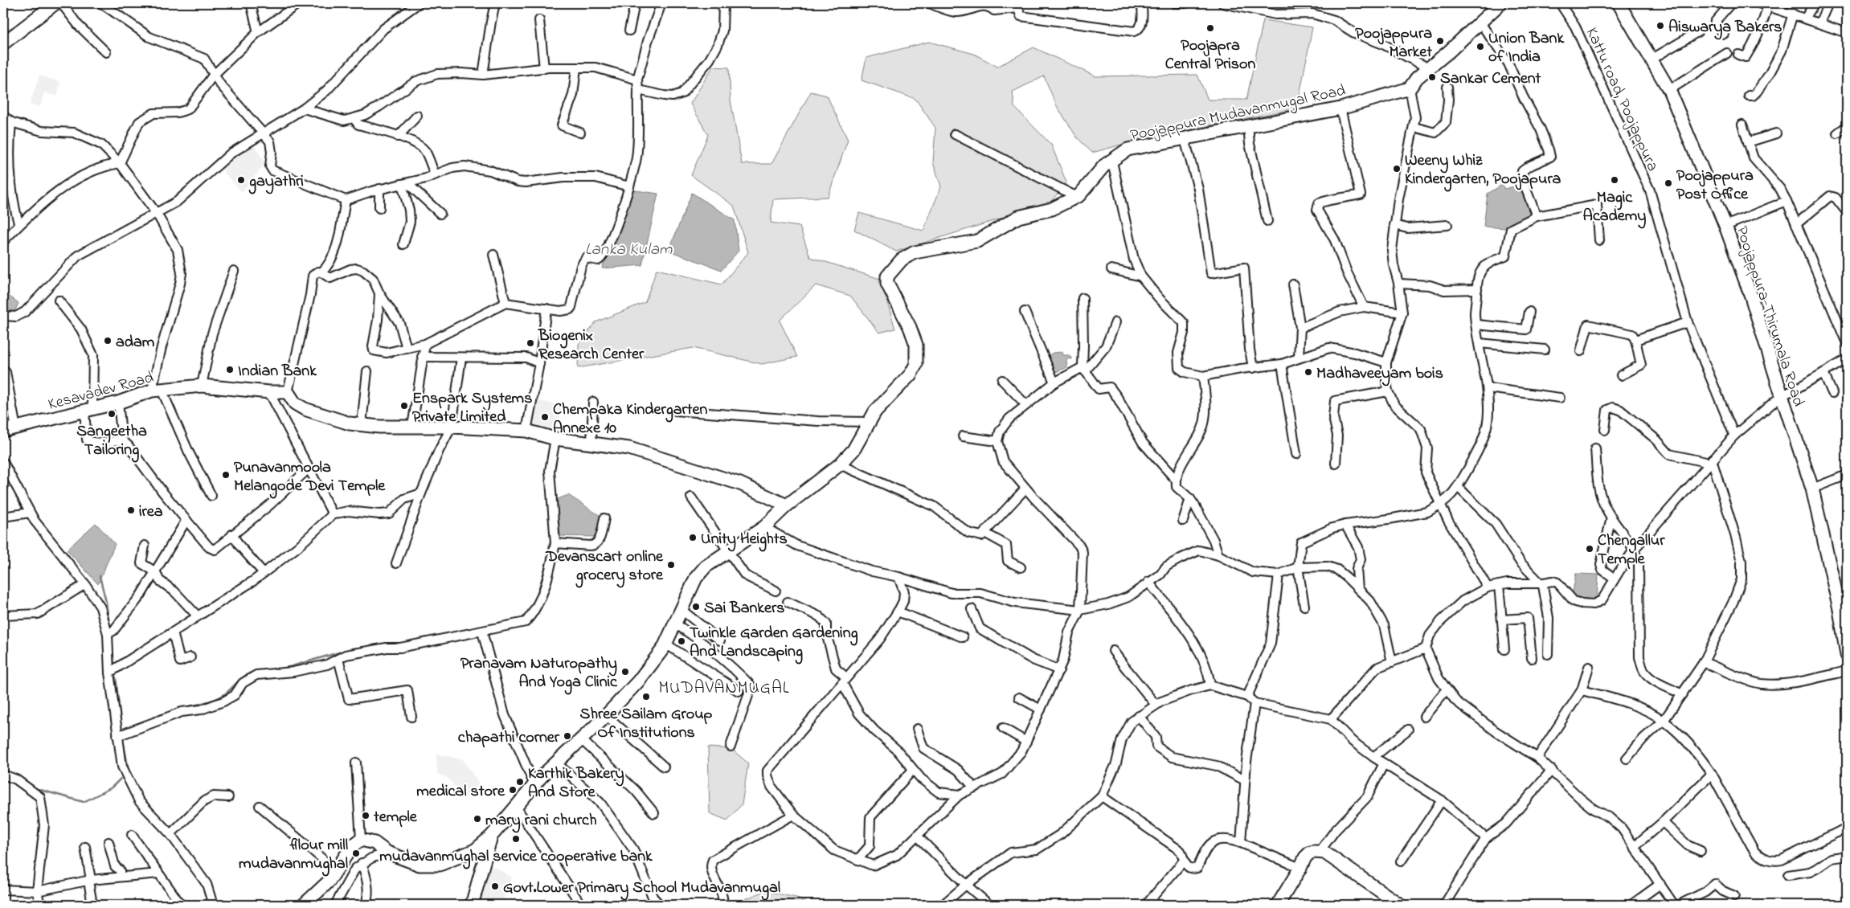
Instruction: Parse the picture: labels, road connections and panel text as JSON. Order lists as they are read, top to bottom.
{
  "streets": {
    "street": [
      "Kattu road, Poojappura",
      "Poojappura Mudavanmugal Road",
      "Poojappura-Thirumala Road",
      "Kesavadev Road"
    ]
  },
  "districts": ["MUDAVANMUGAL"],
  "water": ["Lanka Kulam"],
  "places": [
    "Aiswarya Bakers",
    "Poojapra Central Prison",
    "Poojappura Market",
    "Union Bank of India",
    "Sankar Cement",
    "Weeny Whiz Kindergarten, Poojapura",
    "gayathri",
    "Magic Academy",
    "Poojappura Post Office",
    "adam",
    "Biogenix Research Center",
    "Indian Bank",
    "Madhaveeyam bois",
    "Enspark Systems Private Limited",
    "Sangeetha Tailoring",
    "Chempaka Kindergarten Annexe 10",
    "Punavanmoola Melangode Devi Temple",
    "irea",
    "Unity Heights",
    "Chengallur Temple",
    "Devanscart online grocery store",
    "Sai Bankers",
    "Twinkle Garden Gardening And Landscaping",
    "Pranavam Naturopathy And Yoga Clinic",
    "Shree Sailam Group Of Institutions",
    "chapathi corner",
    "Karthik Bakery And Store",
    "medical store",
    "temple",
    "mary rani church",
    "mudavanmughal service cooperative bank",
    "fllour mill mudavanmughal",
    "Govt.Lower Primary School Mudavanmugal"
  ]
}
